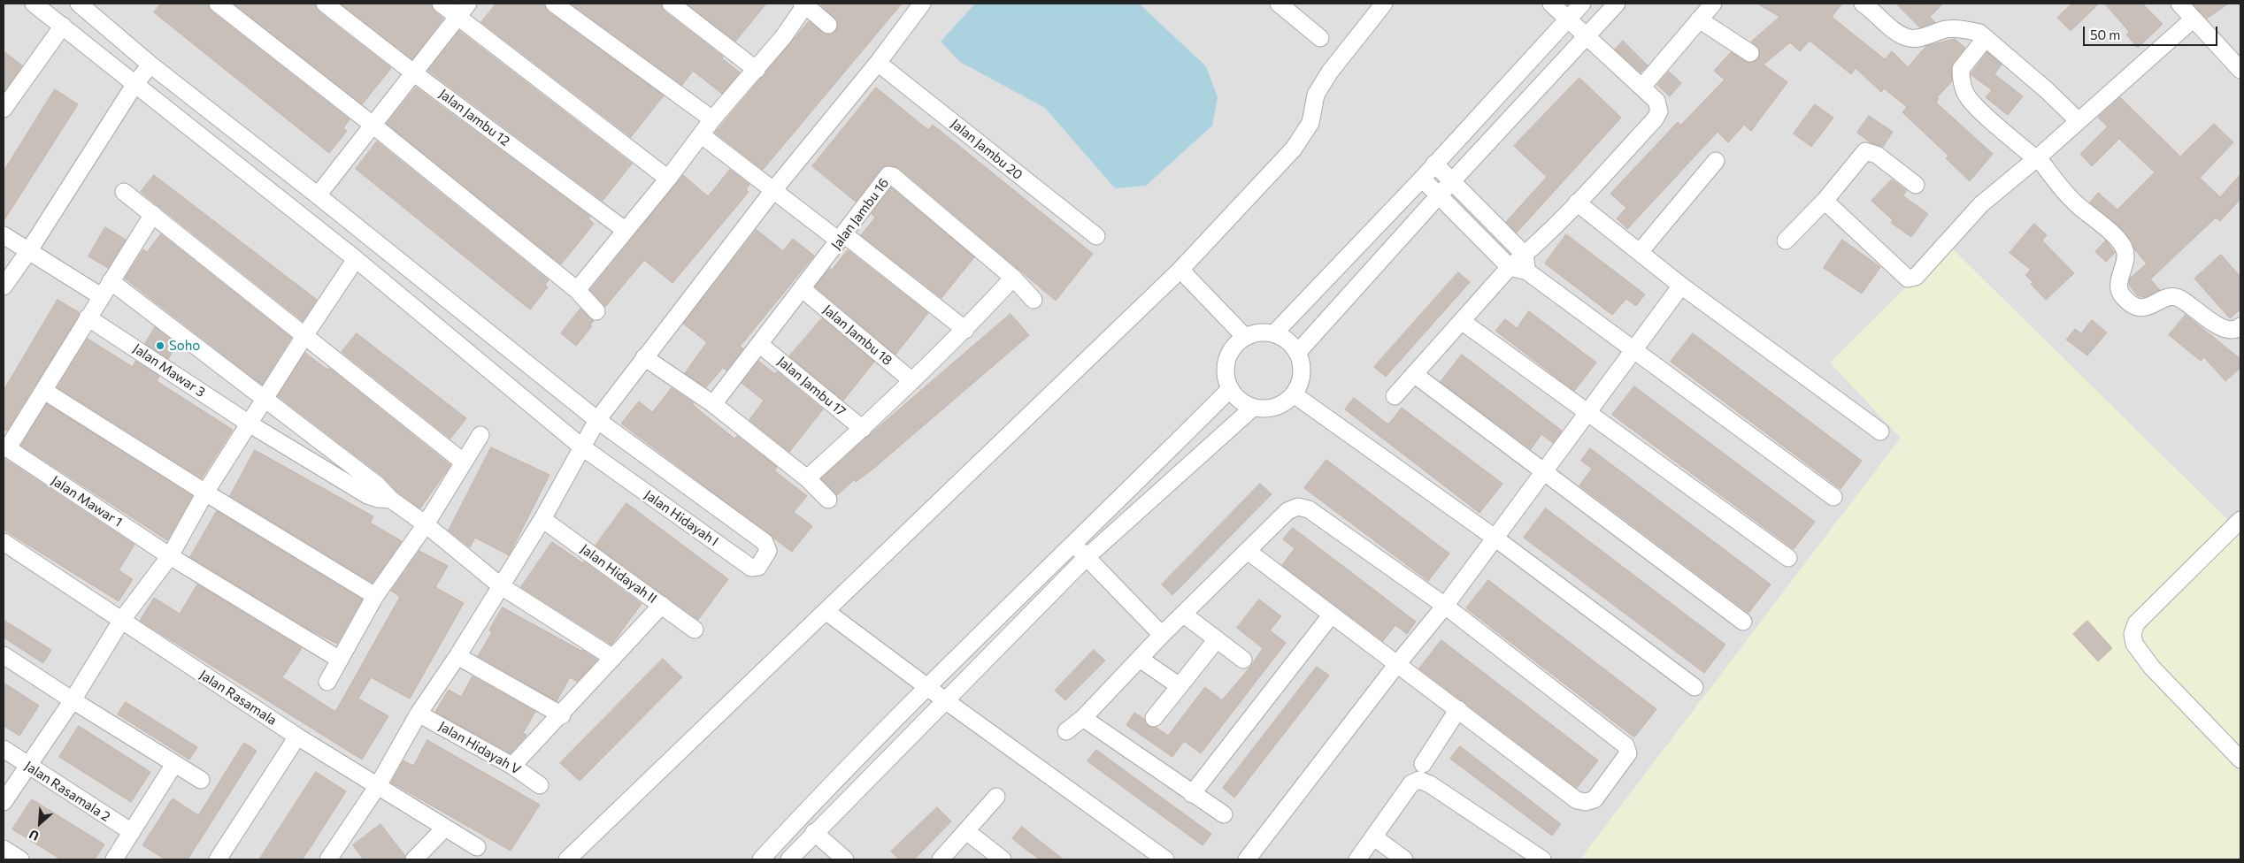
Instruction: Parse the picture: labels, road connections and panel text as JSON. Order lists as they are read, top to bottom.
{
  "streets": {
    "street": [
      "Jalan Jambu 12",
      "Jalan Jambu 20",
      "Jalan Jambu 16",
      "Jalan Jambu 18",
      "Jalan Mawar 3",
      "Jalan Jambu 17",
      "Jalan Mawar 1",
      "Jalan Hidayah I",
      "Jalan Hidayah II",
      "Jalan Rasamala",
      "Jalan Hidayah V",
      "Jalan Rasamala 2"
    ]
  },
  "crossings": [
    ["Jalan Jambu 16", "Jalan Jambu 18"],
    ["Jalan Jambu 16", "Jalan Jambu 17"]
  ],
  "places": ["Soho"],
  "scale_bar": "50 m",
  "north": "bottom left"
}
